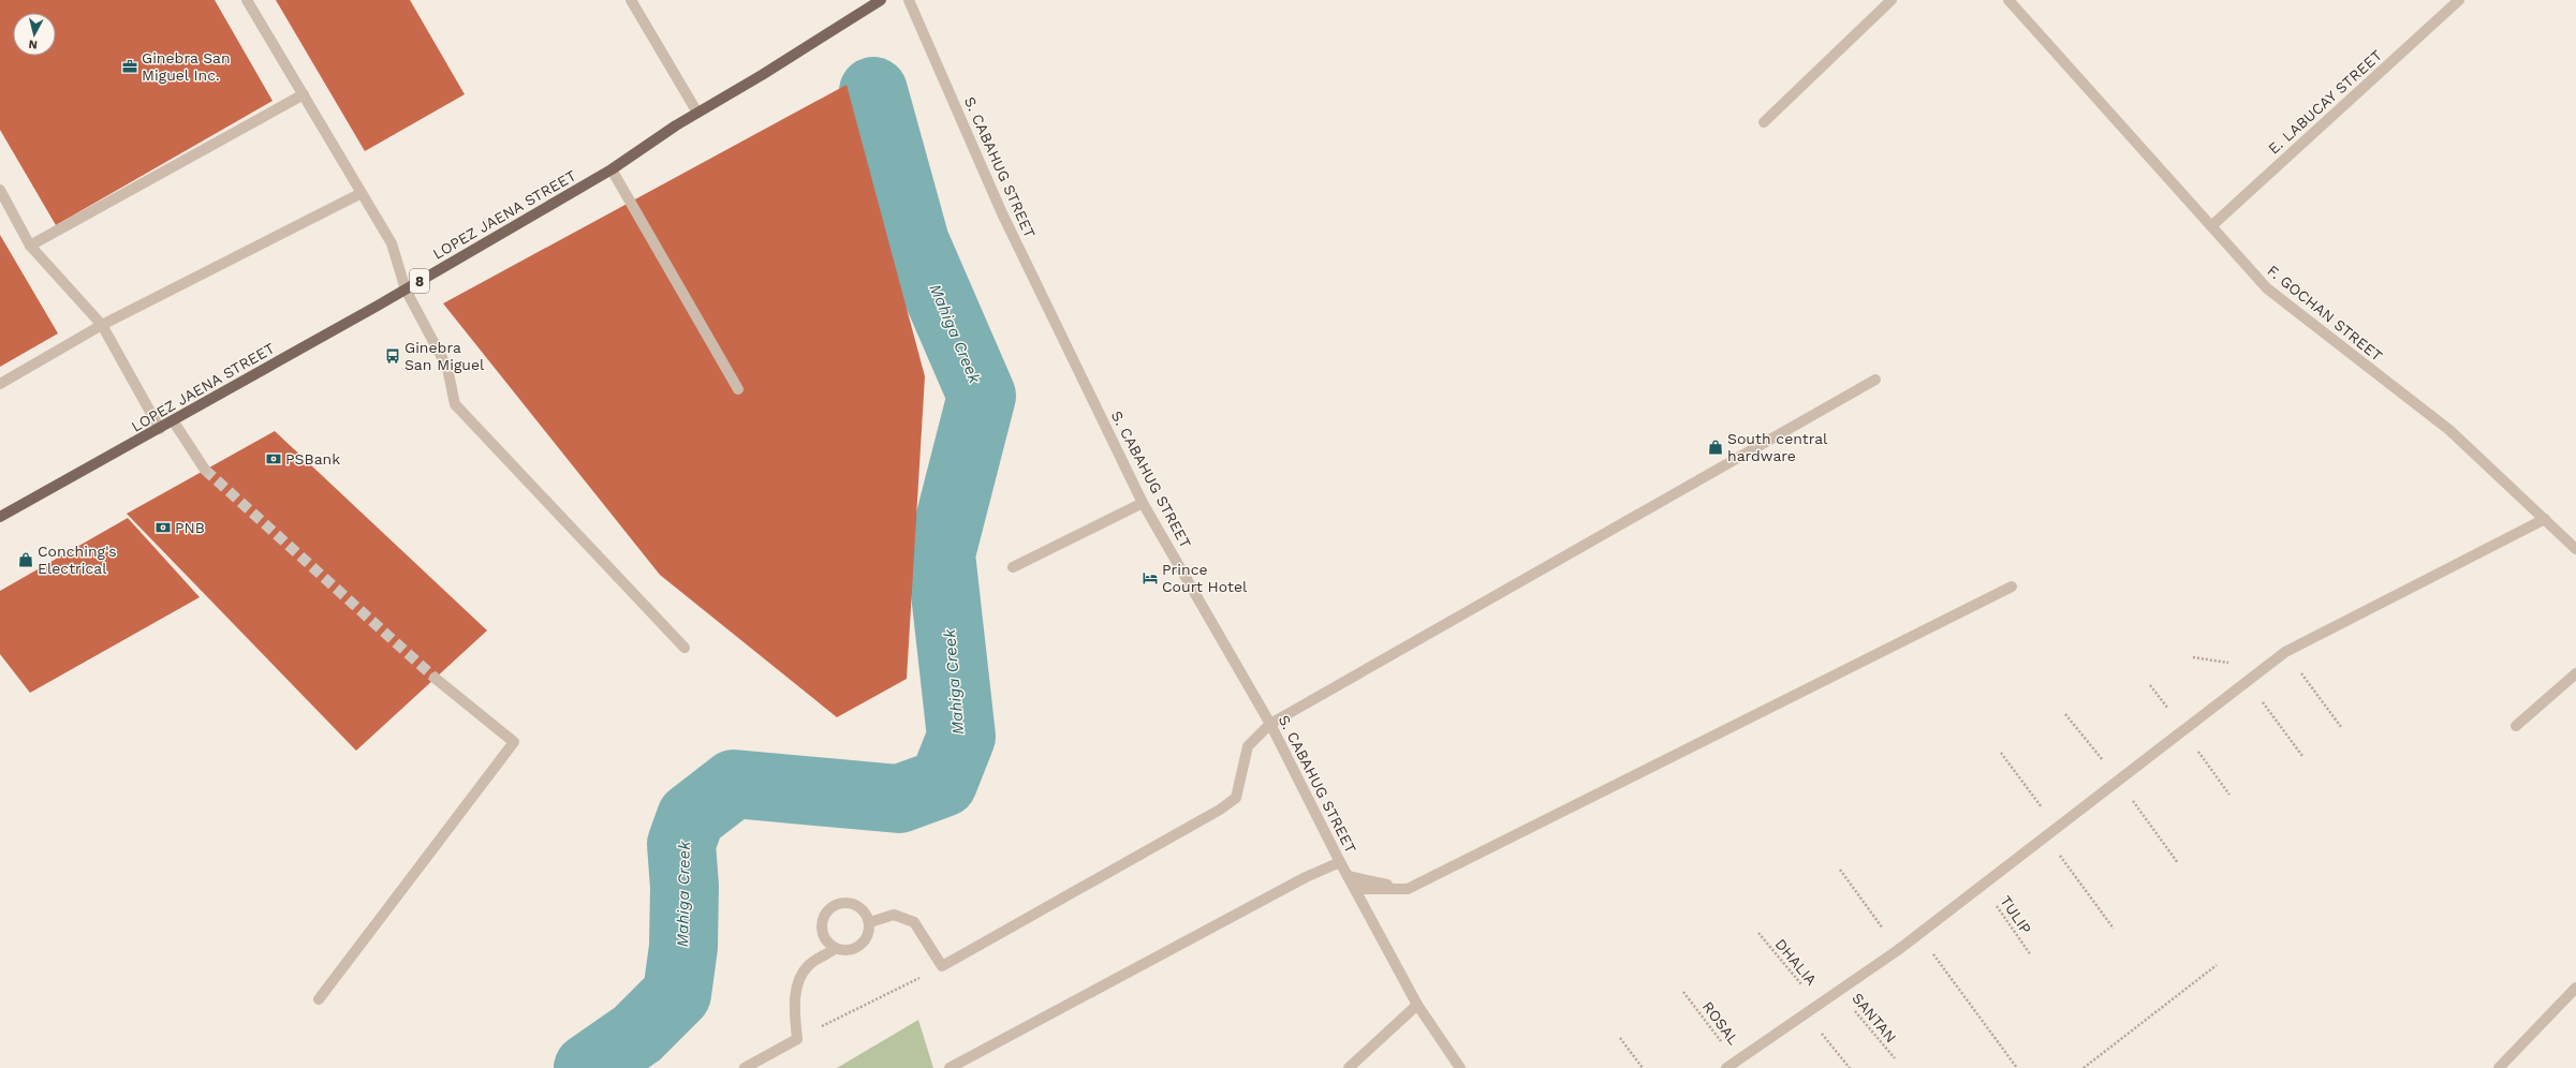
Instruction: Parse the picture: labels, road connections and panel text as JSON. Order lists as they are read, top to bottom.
{
  "streets": {
    "main road": ["LOPEZ JAENA STREET", "8"],
    "street": ["E. LABUCAY STREET", "S. CABAHUG STREET", "F. GOCHAN STREET"],
    "path": [
      "TULIP",
      "DHALIA",
      "SANTAN",
      "ROSAL"
    ]
  },
  "crossings": [
    ["E. LABUCAY STREET", "F. GOCHAN STREET"]
  ],
  "water": ["Mahiga Creek"],
  "places": {
    "office": ["Ginebra San Miguel Inc."],
    "bus stop": ["Ginebra San Miguel"],
    "shop": ["South central hardware", "Conching's Electrical"],
    "bank": ["PSBank", "PNB"],
    "hotel": ["Prince Court Hotel"]
  },
  "north": "bottom"
}
